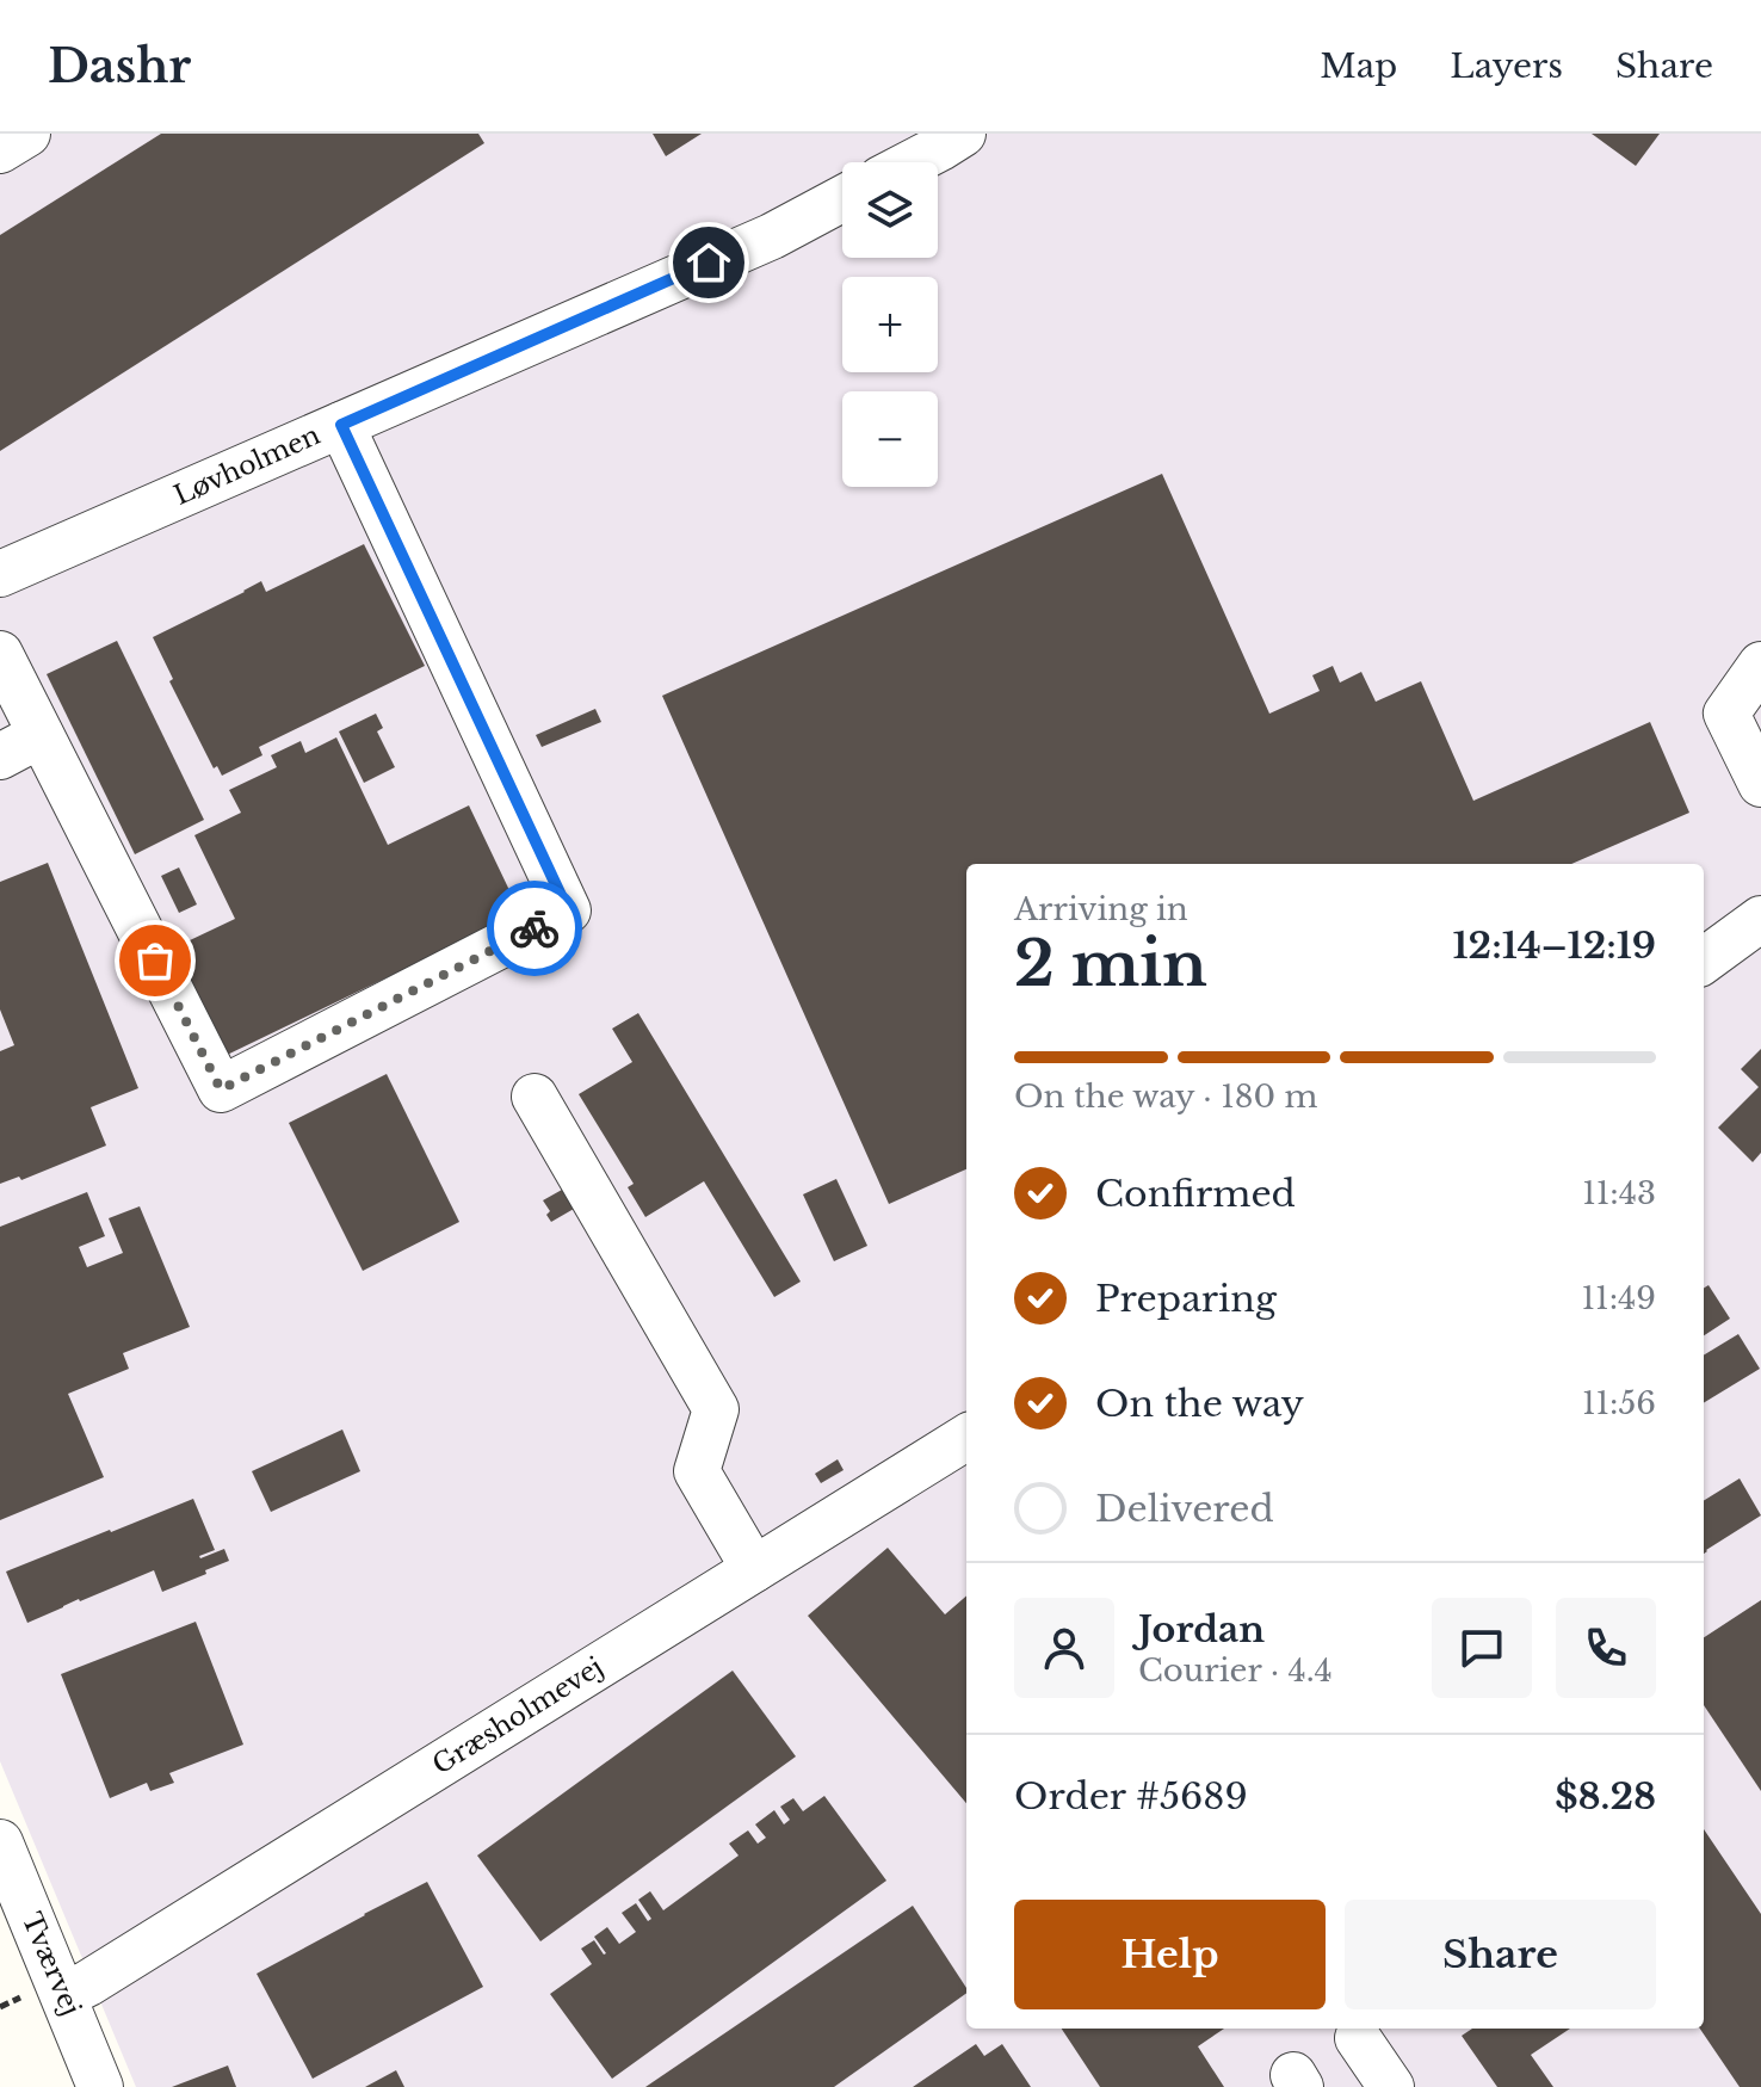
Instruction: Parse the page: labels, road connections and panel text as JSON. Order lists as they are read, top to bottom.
{
  "streets": {
    "street": ["Løvholmen", "Græsholmevej", "Tværvej"]
  },
  "crossings": [
    ["Græsholmevej", "Tværvej"]
  ],
  "page": {
    "header": "Dashr",
    "nav": ["Map", "Layers", "Share"],
    "map_buttons": ["+", "−"],
    "heading": ["2 min", "Arriving in", "12:14–12:19"],
    "panel": [
      "Jordan",
      "Courier · 4.4",
      "Order #5689",
      "$8.28"
    ],
    "bar": "On the way · 180 m",
    "list": [
      ["Confirmed", "11:43"],
      ["Preparing", "11:49"],
      ["On the way", "11:56"],
      "Delivered"
    ],
    "buttons": ["Help", "Share"]
  }
}
